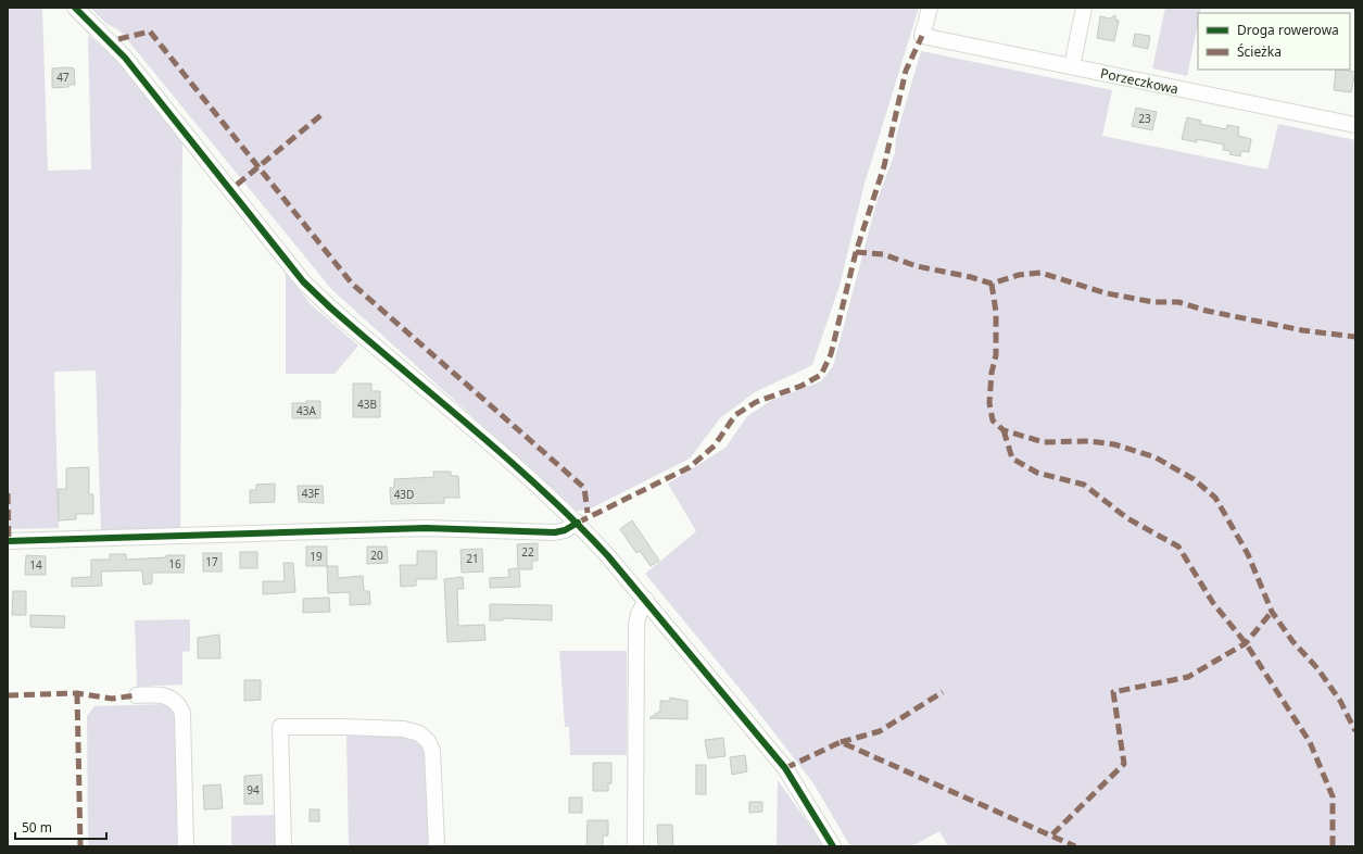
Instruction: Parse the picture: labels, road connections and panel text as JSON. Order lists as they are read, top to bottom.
{
  "streets": {
    "street": ["Porzeczkowa"]
  },
  "house_numbers": [
    "47",
    "23",
    "43B",
    "43A",
    "43F",
    "43D",
    "22",
    "20",
    "19",
    "21",
    "17",
    "16",
    "14",
    "94"
  ],
  "legend": ["Droga rowerowa", "Ścieżka"],
  "scale_bar": "50 m"
}
